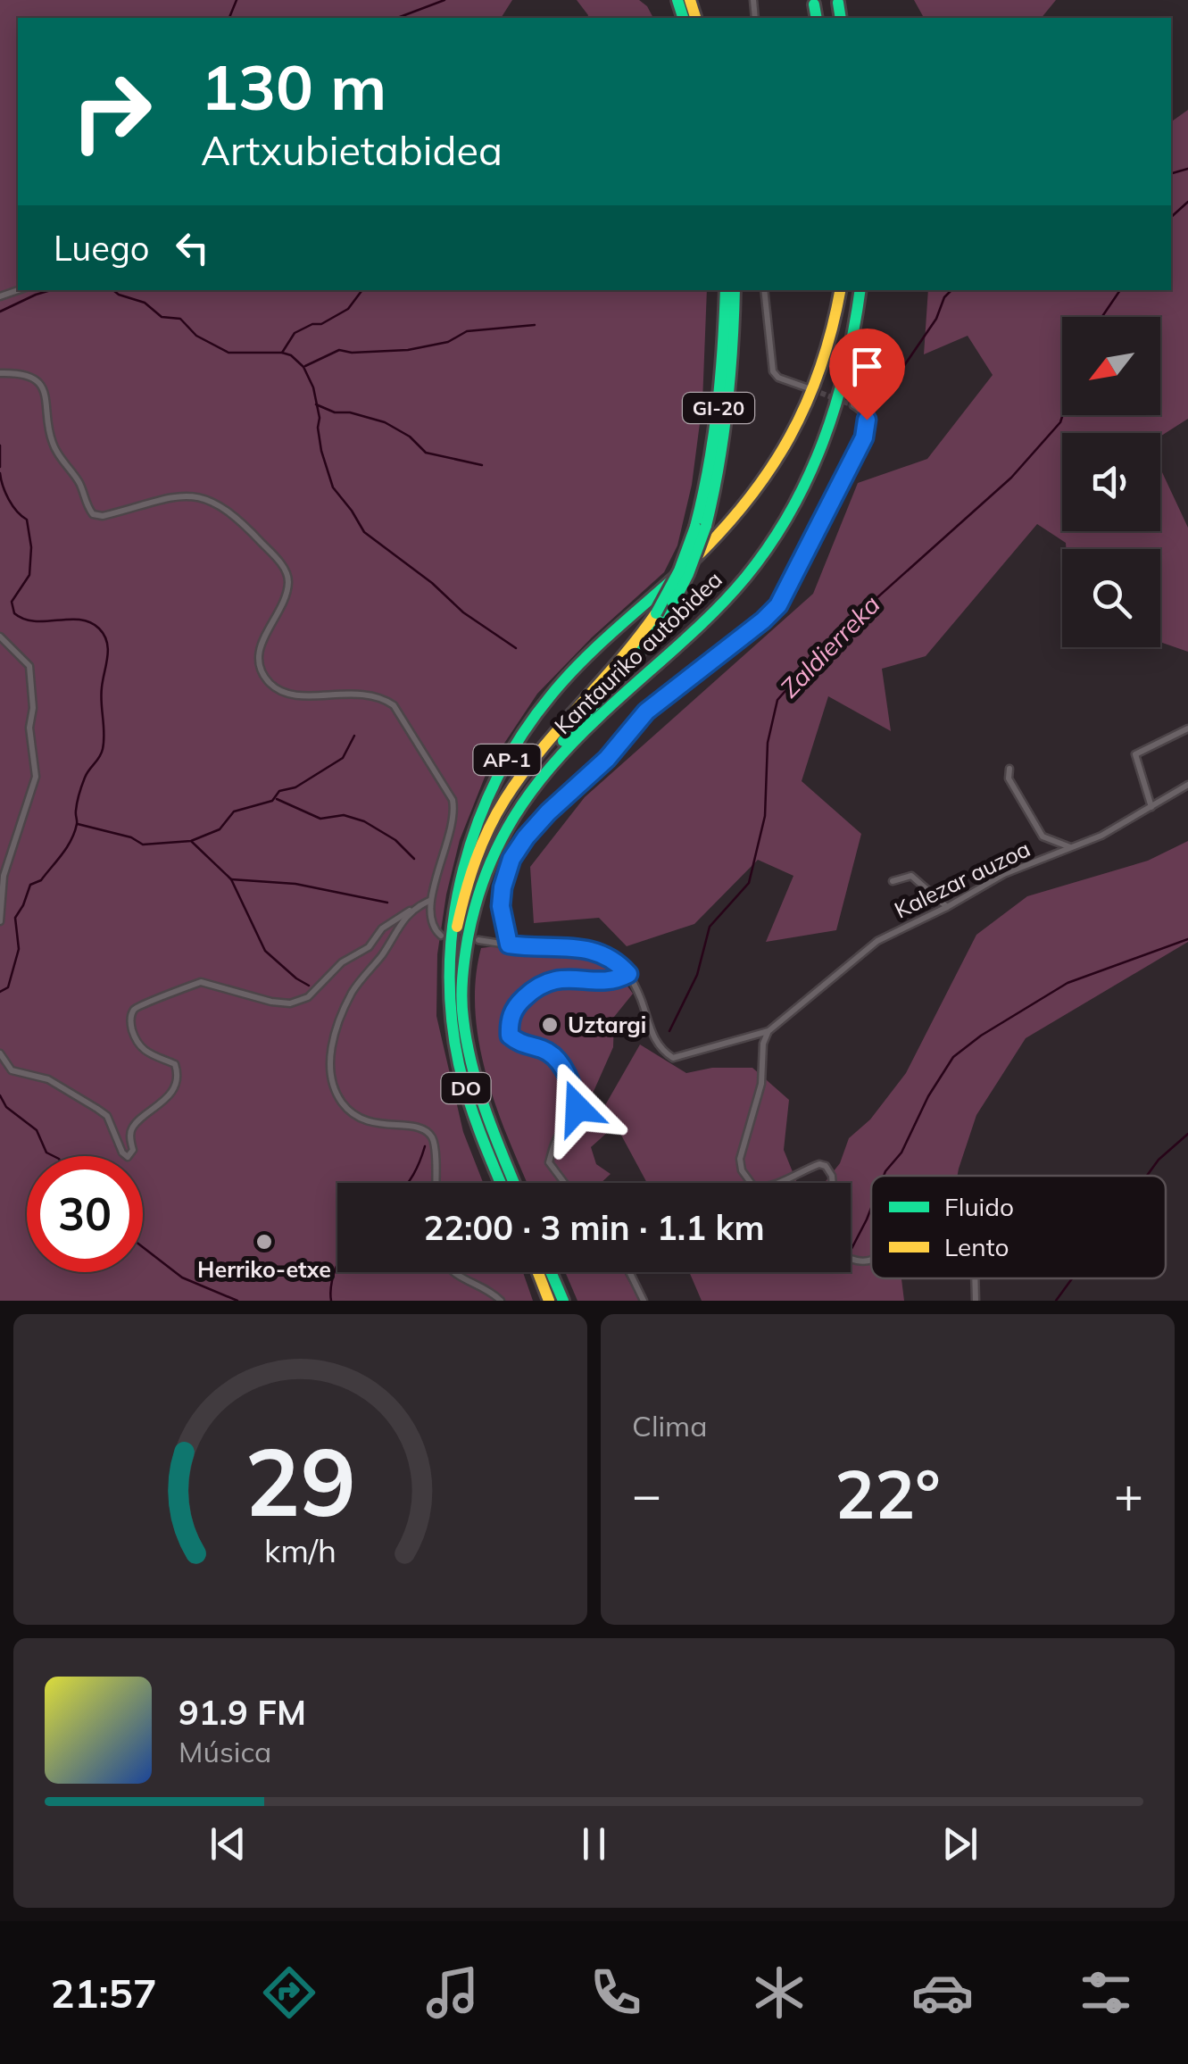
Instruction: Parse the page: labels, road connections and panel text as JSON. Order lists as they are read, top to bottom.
{
  "streets": {
    "highway": [
      "GI-20",
      "Kantauriko autobidea",
      "AP-1",
      "DO"
    ],
    "street": ["Kalezar auzoa"]
  },
  "crossings": [
    ["GI-20", "Kantauriko autobidea"]
  ],
  "water": ["Zaldierreka"],
  "places": ["Uztargi", "Herriko-etxe"],
  "legend": ["Fluido", "Lento"],
  "north": "bottom left",
  "page": {
    "turn": ["130 m", "Artxubietabidea"],
    "then": "Luego",
    "limit": "30",
    "trip": "22:00 · 3 min · 1.1 km",
    "tile": "Clima",
    "heat": ["−", "22°", "+"],
    "song": ["91.9 FM", "Música"],
    "tabs": "21:57",
    "gauge": ["29", "km/h"]
  }
}
